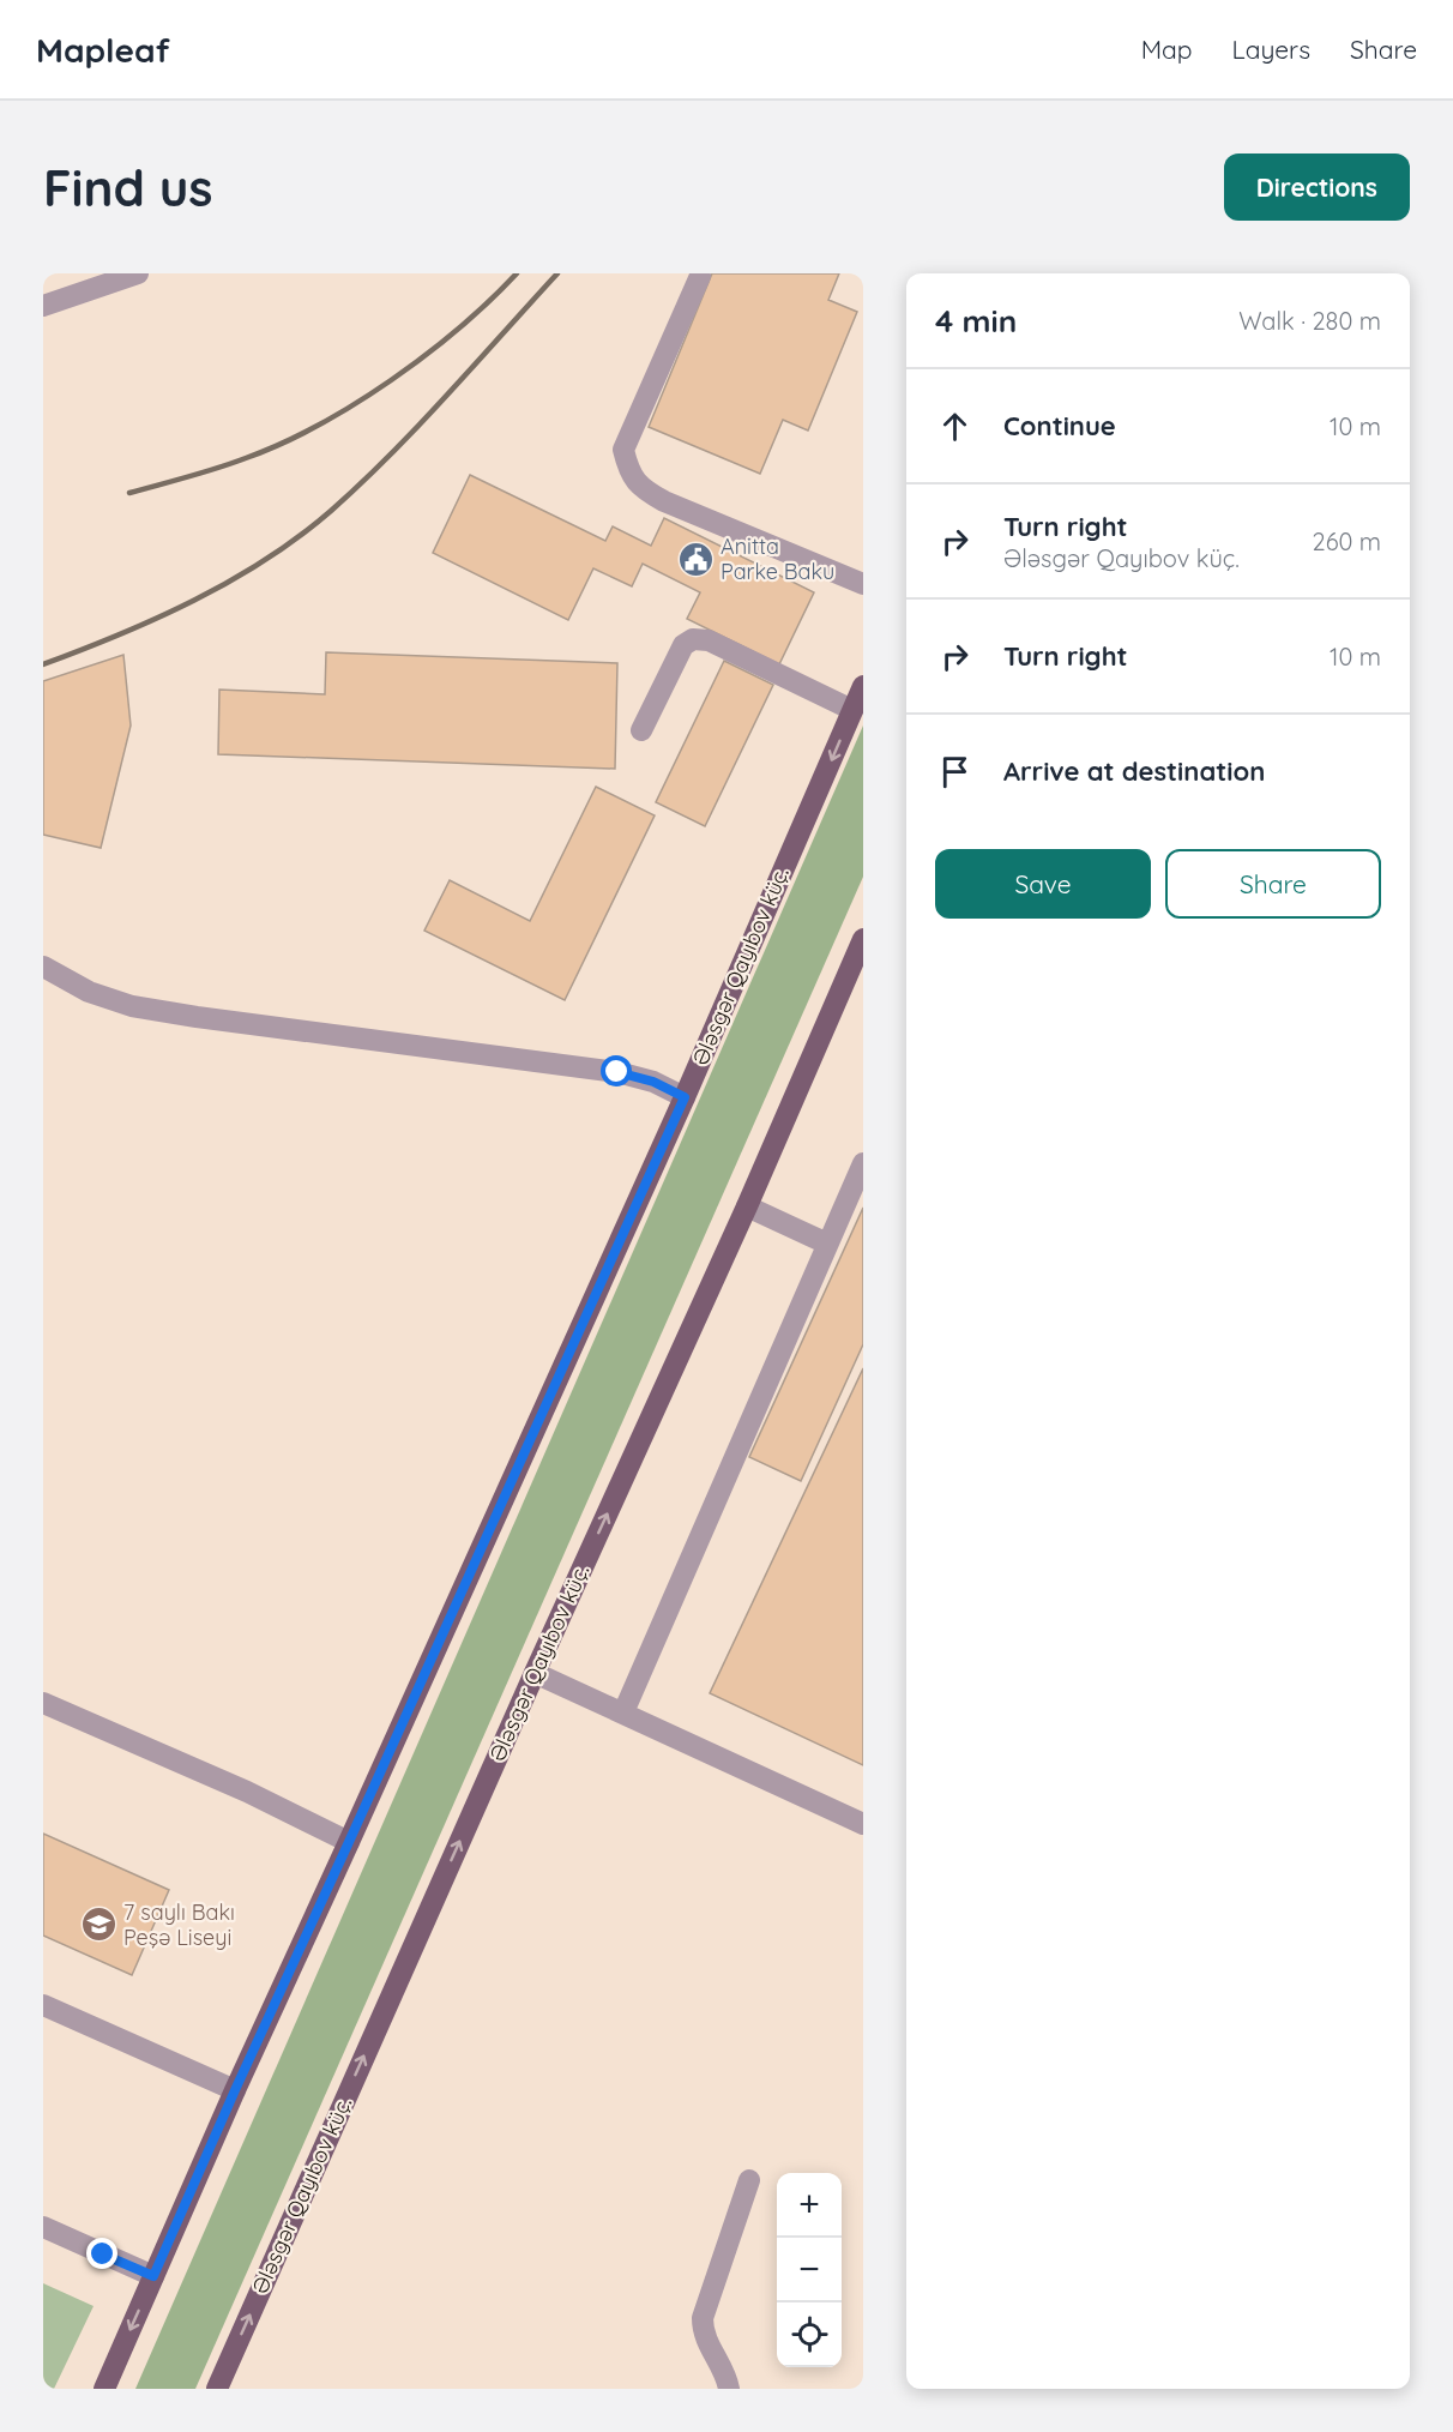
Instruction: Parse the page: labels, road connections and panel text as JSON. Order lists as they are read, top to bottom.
{
  "streets": {
    "main road": ["Ələsgər Qayıbov küç."]
  },
  "places": {
    "public building": ["Anitta Parke Baku"],
    "school or university": ["7 saylı Bakı Peşə Liseyi"]
  },
  "page": {
    "header": "Mapleaf",
    "nav": ["Map", "Layers", "Share"],
    "buttons": [
      "Directions",
      ["Save", "Share"]
    ],
    "title": "Find us",
    "heading": ["4 min", "Walk · 280 m"],
    "list": [
      ["Continue", "10 m"],
      ["Turn right", "Ələsgər Qayıbov küç.", "260 m"],
      ["Turn right", "10 m"],
      "Arrive at destination"
    ],
    "map_buttons": ["+", "−"]
  }
}
